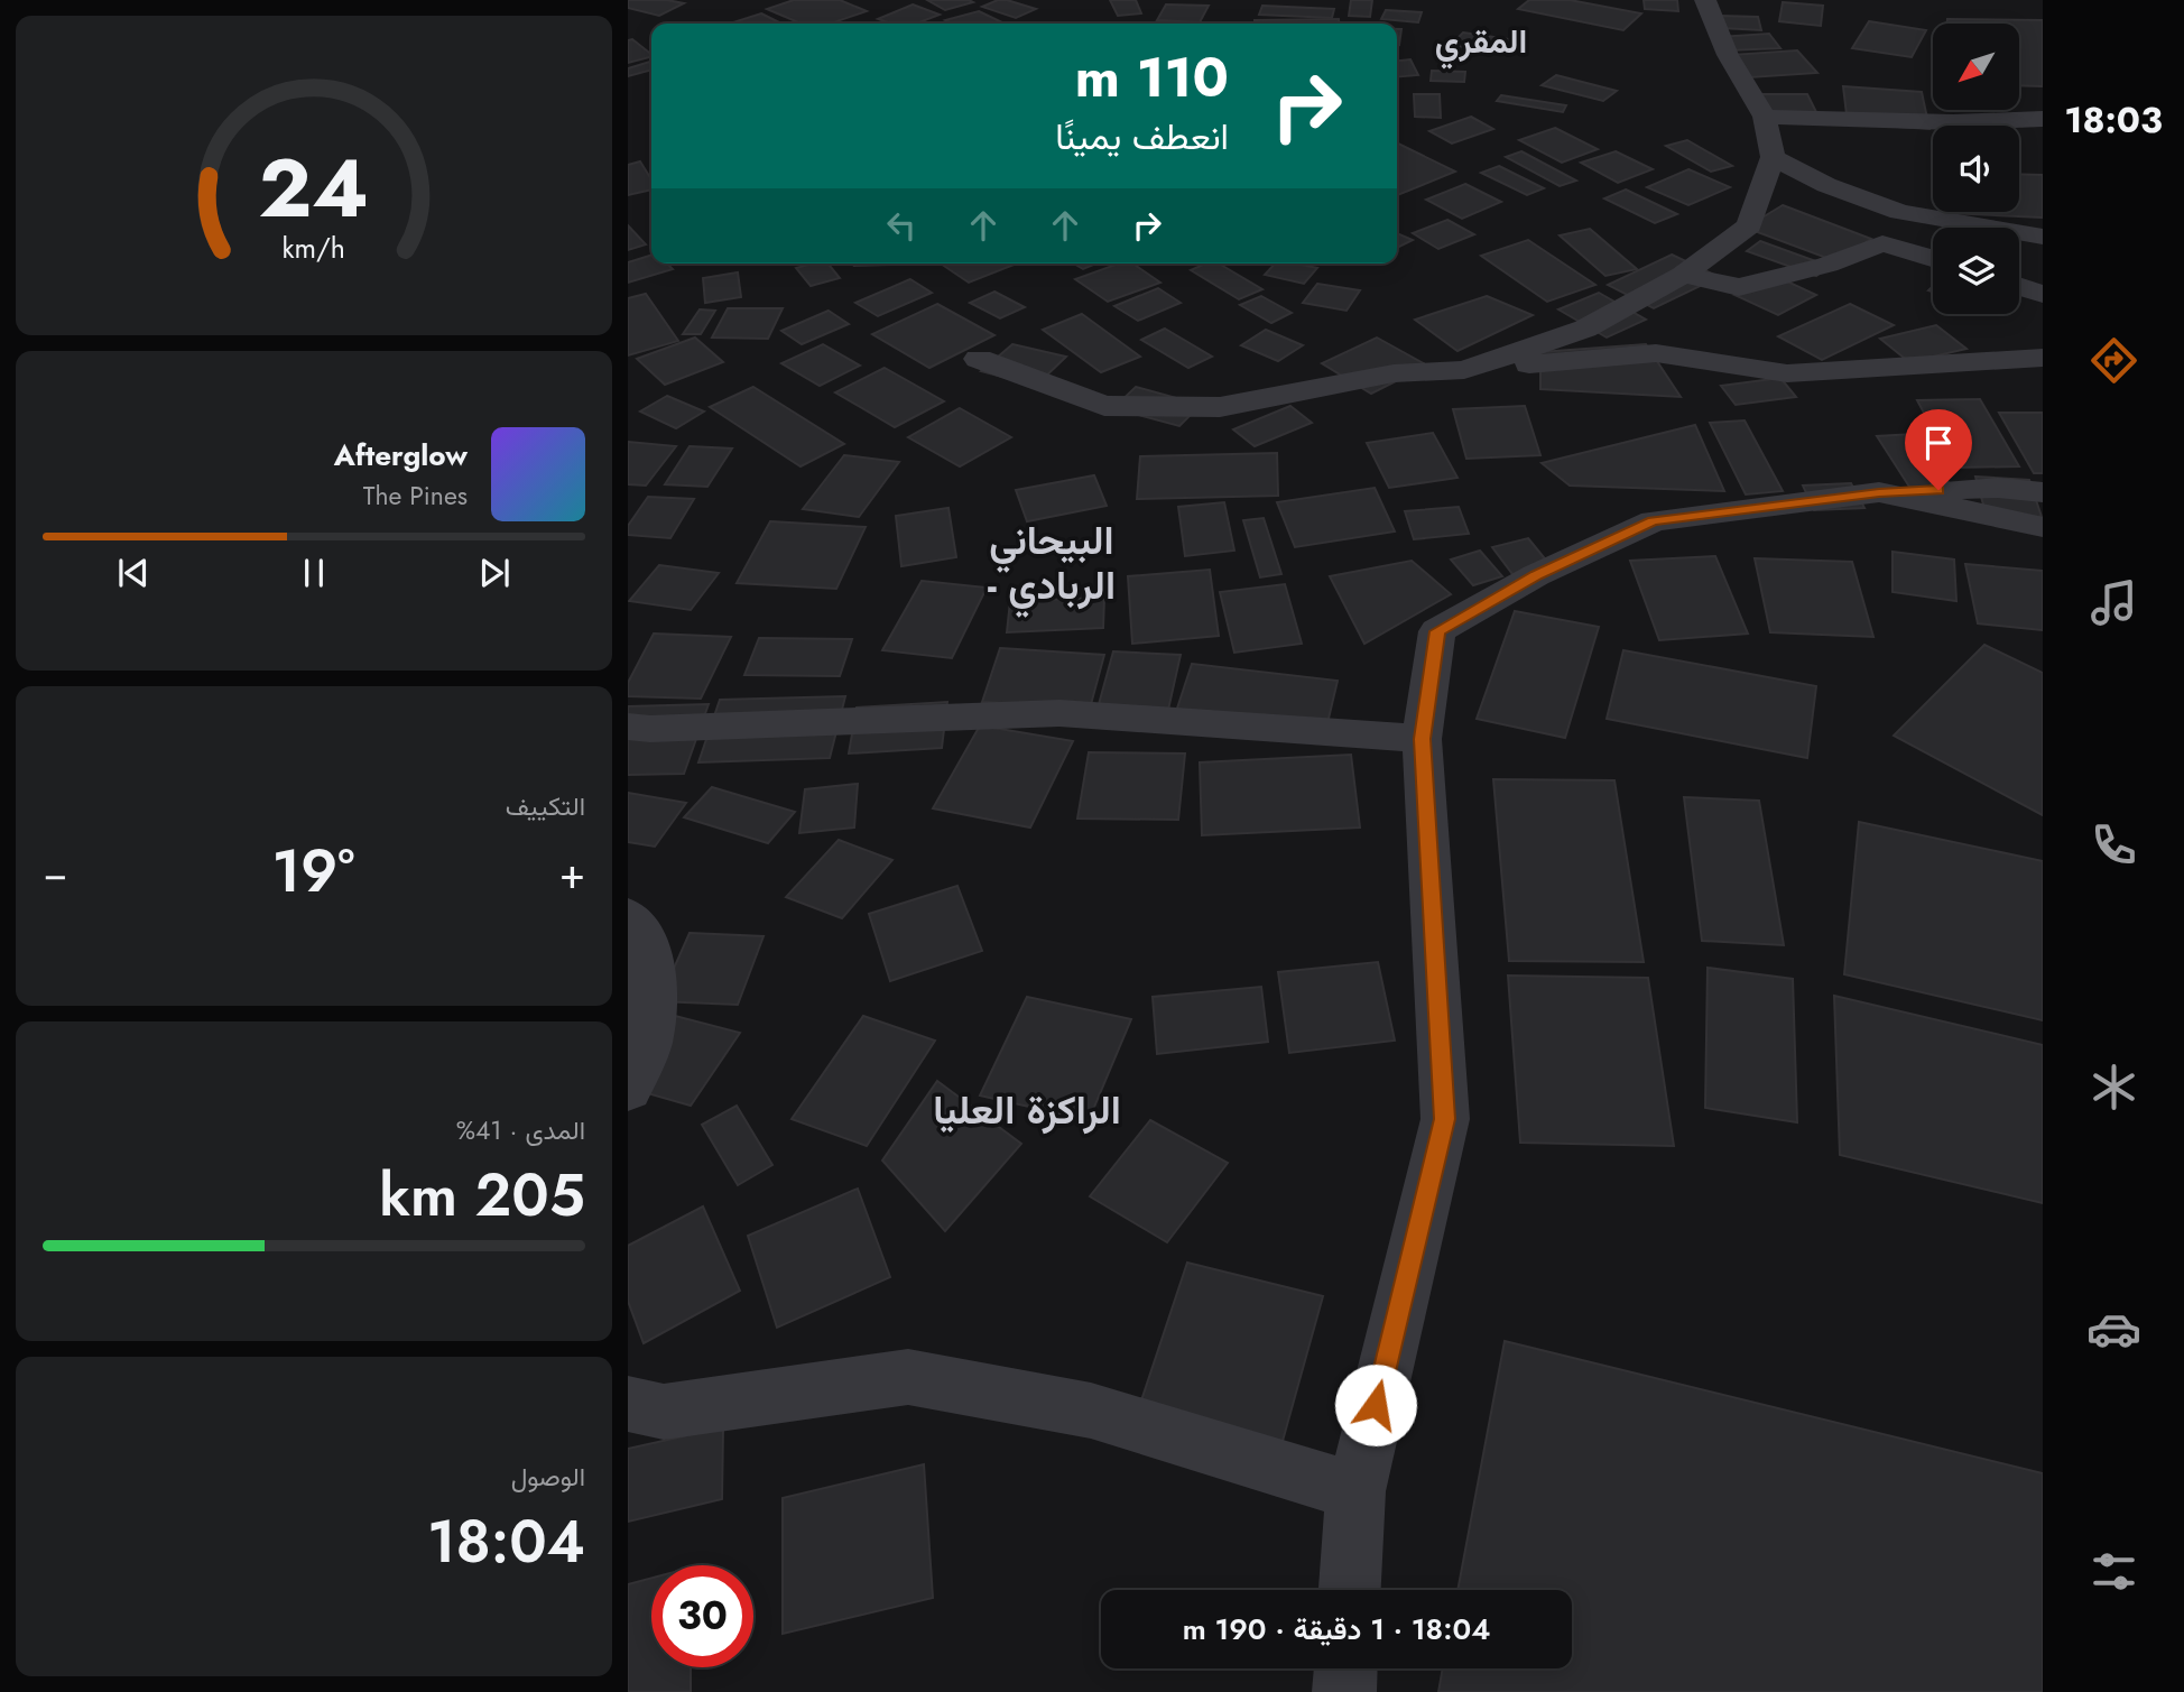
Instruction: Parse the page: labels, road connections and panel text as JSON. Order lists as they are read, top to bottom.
{
  "districts": ["المقري", "البيحاني - الربادي", "الراكزة العليا"],
  "north": "bottom left",
  "page": {
    "tabs": "18:03",
    "turn": ["110 m", "انعطف يمينًا"],
    "song": ["Afterglow", "The Pines"],
    "tile": [
      "التكييف",
      ["المدى · 41%", "205 km"],
      ["الوصول", "18:04"]
    ],
    "heat": ["−", "19°", "+"],
    "limit": "30",
    "trip": "18:04 · 1 دقيقة · 190 m",
    "gauge": ["24", "km/h"]
  }
}
